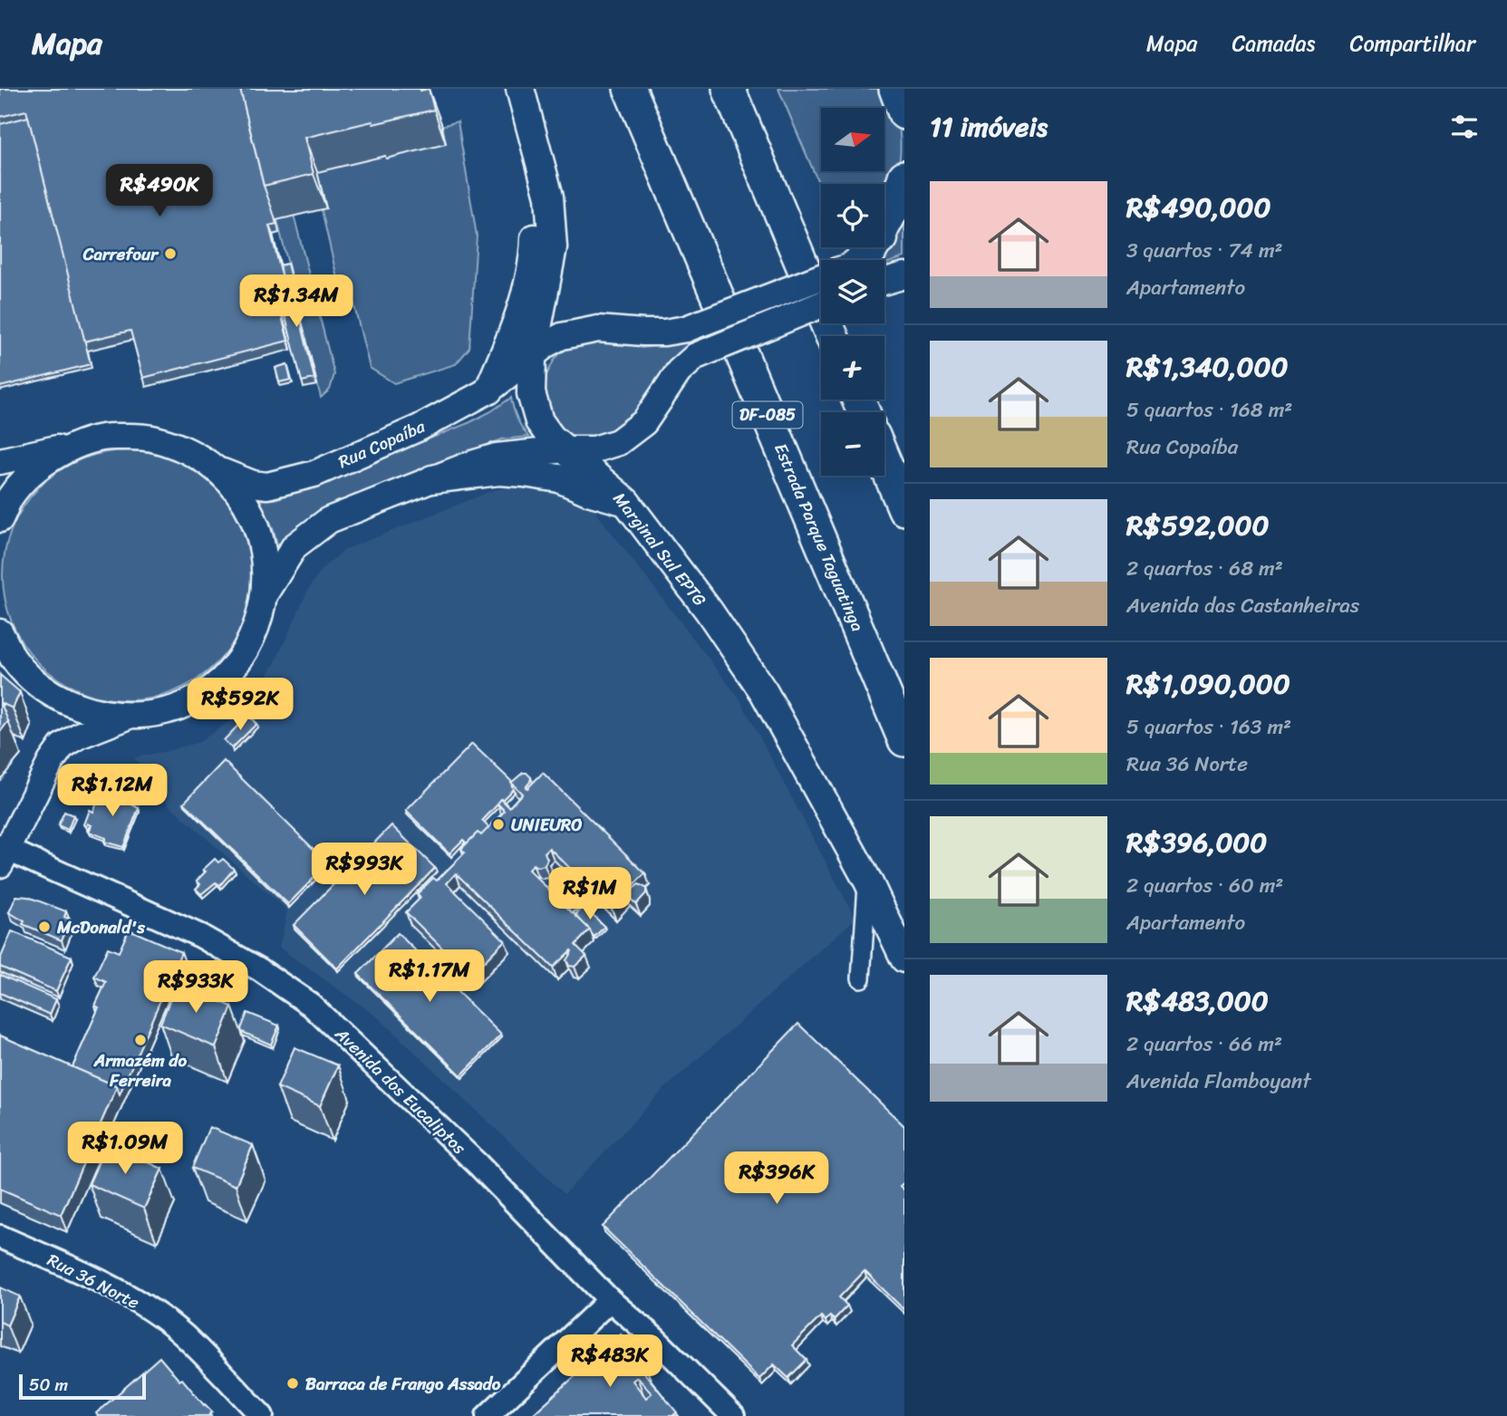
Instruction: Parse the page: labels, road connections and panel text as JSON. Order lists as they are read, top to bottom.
{
  "streets": {
    "highway": ["DF-085", "Estrada Parque Taguatinga"],
    "main road": ["Rua Copaíba", "Marginal Sul EPTG"],
    "street": ["Avenida dos Eucaliptos", "Rua 36 Norte"]
  },
  "crossings": [
    ["Rua Copaíba", "Marginal Sul EPTG"]
  ],
  "places": [
    "Carrefour",
    "UNIEURO",
    "McDonald's",
    "Armazém do Ferreira",
    "Barraca de Frango Assado"
  ],
  "scale_bar": "50 m",
  "north": "right",
  "page": {
    "header": "Mapa",
    "nav": ["Mapa", "Camadas", "Compartilhar"],
    "heading": "11 imóveis",
    "map_buttons": ["+", "−"],
    "price": [
      "R$490K",
      "R$1.34M",
      "R$592K",
      "R$1.12M",
      "R$993K",
      "R$1M",
      "R$1.17M",
      "R$933K",
      "R$1.09M",
      "R$396K",
      "R$483K"
    ],
    "list": [
      {
        "name": "R$490,000",
        "note": "3 quartos · 74 m² · Apartamento"
      },
      {
        "name": "R$1,340,000",
        "note": "5 quartos · 168 m² · Rua Copaíba"
      },
      {
        "name": "R$592,000",
        "note": "2 quartos · 68 m² · Avenida das Castanheiras"
      },
      {
        "name": "R$1,090,000",
        "note": "5 quartos · 163 m² · Rua 36 Norte"
      },
      {
        "name": "R$396,000",
        "note": "2 quartos · 60 m² · Apartamento"
      },
      {
        "name": "R$483,000",
        "note": "2 quartos · 66 m² · Avenida Flamboyant"
      }
    ],
    "scale": "50 m"
  }
}
